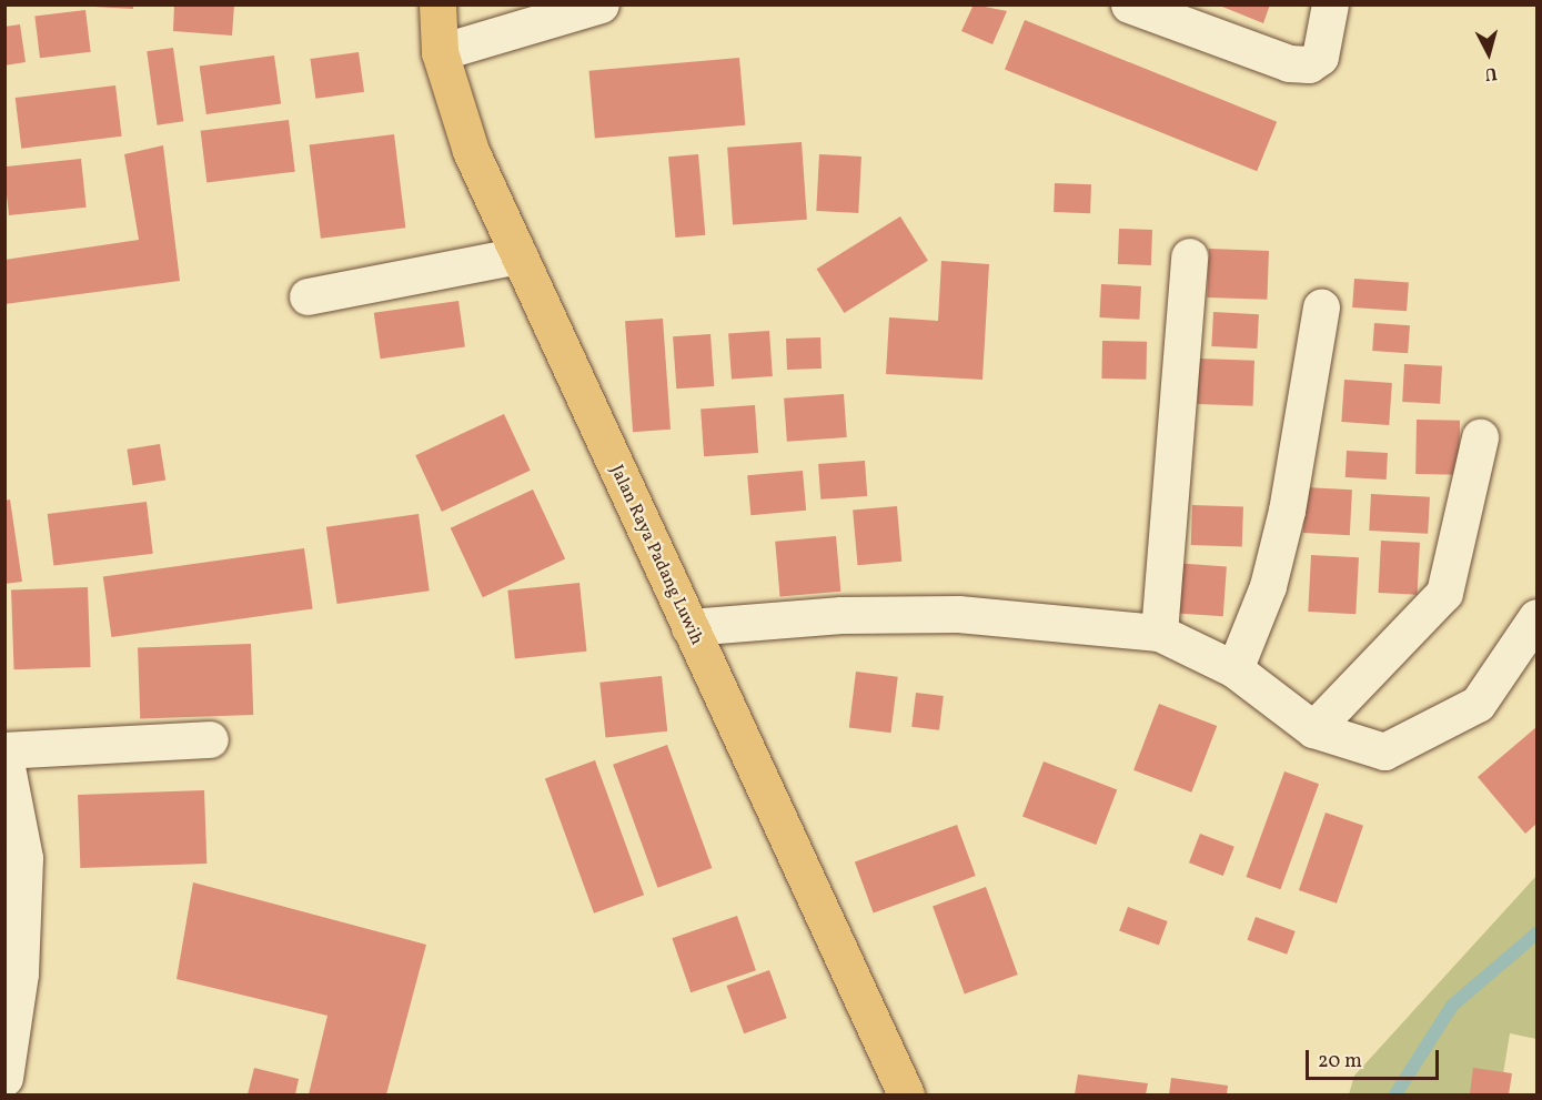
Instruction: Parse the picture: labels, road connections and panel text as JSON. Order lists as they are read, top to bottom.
{
  "streets": {
    "main road": ["Jalan Raya Padang Luwih"]
  },
  "scale_bar": "20 m",
  "north": "bottom"
}
